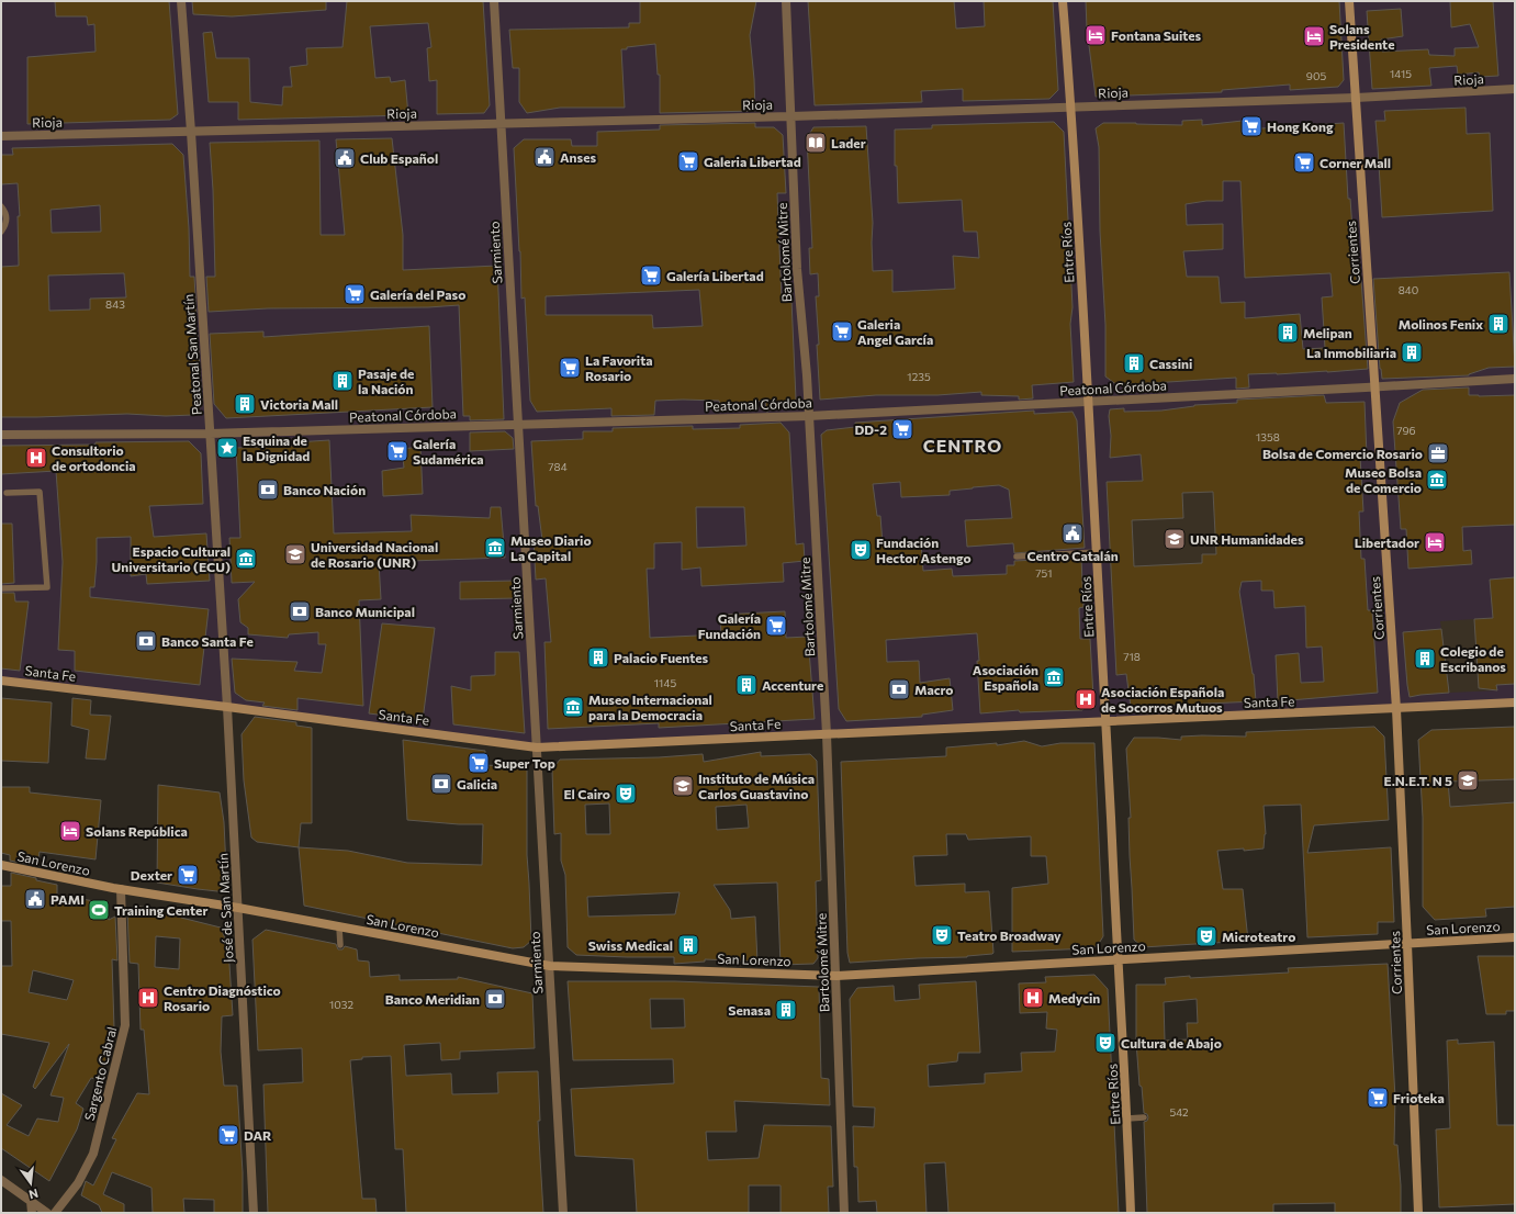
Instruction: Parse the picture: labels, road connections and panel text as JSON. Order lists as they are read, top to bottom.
{
  "streets": {
    "main road": [
      "Entre Ríos",
      "Corrientes",
      "Santa Fe",
      "San Lorenzo"
    ],
    "street": [
      "Rioja",
      "Sarmiento",
      "Bartolomé Mitre",
      "Peatonal San Martín",
      "Peatonal Córdoba",
      "José de San Martín",
      "Sargento Cabral"
    ]
  },
  "crossings": [
    ["Rioja", "Sarmiento"],
    ["Rioja", "Bartolomé Mitre"],
    ["Rioja", "Entre Ríos"],
    ["Rioja", "Corrientes"],
    ["Rioja", "Peatonal San Martín"],
    ["Sarmiento", "Peatonal Córdoba"],
    ["Sarmiento", "Santa Fe"],
    ["Sarmiento", "San Lorenzo"],
    ["Bartolomé Mitre", "Peatonal Córdoba"],
    ["Bartolomé Mitre", "Santa Fe"],
    ["Bartolomé Mitre", "San Lorenzo"],
    ["Entre Ríos", "Peatonal Córdoba"],
    ["Entre Ríos", "Santa Fe"],
    ["Entre Ríos", "San Lorenzo"],
    ["Corrientes", "Peatonal Córdoba"],
    ["Corrientes", "Santa Fe"],
    ["Corrientes", "San Lorenzo"],
    ["Peatonal San Martín", "Peatonal Córdoba"],
    ["Peatonal San Martín", "Santa Fe"],
    ["Peatonal San Martín", "José de San Martín"],
    ["Santa Fe", "José de San Martín"],
    ["San Lorenzo", "José de San Martín"],
    ["San Lorenzo", "Sargento Cabral"]
  ],
  "districts": ["CENTRO"],
  "places": {
    "hotel": [
      "Fontana Suites",
      "Solans Presidente",
      "Libertador",
      "Solans República"
    ],
    "supermarket": [
      "Hong Kong",
      "Galeria Libertad",
      "Corner Mall",
      "Galería Libertad",
      "Galería del Paso",
      "Galeria Angel García",
      "La Favorita Rosario",
      "DD-2",
      "Galería Sudamérica",
      "Galería Fundación",
      "Super Top",
      "Dexter",
      "Frioteka",
      "DAR"
    ],
    "library": ["Lader"],
    "public building": [
      "Anses",
      "Club Español",
      "Centro Catalán",
      "PAMI"
    ],
    "building": [
      "Molinos Fenix",
      "Melipan",
      "La Inmobiliaria",
      "Cassini",
      "Pasaje de la Nación",
      "Victoria Mall",
      "Palacio Fuentes",
      "Colegio de Escribanos",
      "Accenture",
      "Swiss Medical",
      "Senasa"
    ],
    "place": ["Esquina de la Dignidad"],
    "office": ["Bolsa de Comercio Rosario"],
    "hospital": [
      "Consultorio de ortodoncia",
      "Asociación Española de Socorros Mutuos",
      "Centro Diagnóstico Rosario",
      "Medycin"
    ],
    "museum": [
      "Museo Bolsa de Comercio",
      "Museo Diario La Capital",
      "Espacio Cultural Universitario (ECU)",
      "Asociación Española",
      "Museo Internacional para la Democracia"
    ],
    "bank": [
      "Banco Nación",
      "Banco Municipal",
      "Banco Santa Fe",
      "Macro",
      "Galicia",
      "Banco Meridian"
    ],
    "school or university": [
      "UNR Humanidades",
      "Universidad Nacional de Rosario (UNR)",
      "E.N.E.T. N 5",
      "Instituto de Música Carlos Guastavino"
    ],
    "theatre": [
      "Fundación Hector Astengo",
      "El Cairo",
      "Teatro Broadway",
      "Microteatro",
      "Cultura de Abajo"
    ],
    "sports": ["Training Center"]
  },
  "house_numbers": [
    "1415",
    "905",
    "840",
    "843",
    "1235",
    "796",
    "1358",
    "784",
    "751",
    "718",
    "1145",
    "1032",
    "542"
  ],
  "north": "bottom"
}
